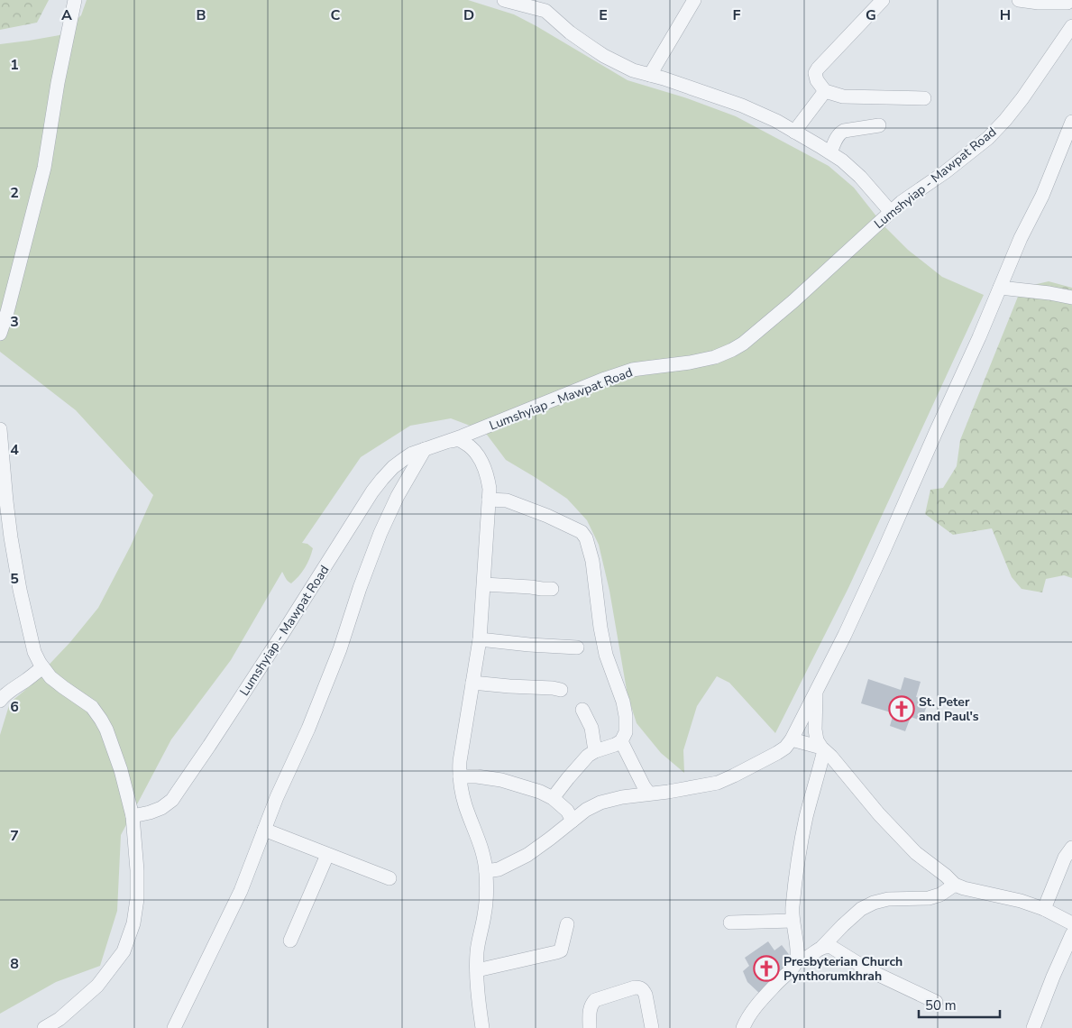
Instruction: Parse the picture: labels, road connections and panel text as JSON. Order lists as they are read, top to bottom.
{
  "streets": {
    "street": ["Lumshyiap - Mawpat Road"]
  },
  "places": {
    "church": ["St. Peter and Paul's", "Presbyterian Church Pynthorumkhrah"]
  },
  "scale_bar": "50 m",
  "grid": {
    "columns": [
      "A",
      "B",
      "C",
      "D",
      "E",
      "F",
      "G",
      "H"
    ],
    "rows": [
      "1",
      "2",
      "3",
      "4",
      "5",
      "6",
      "7",
      "8"
    ]
  }
}
